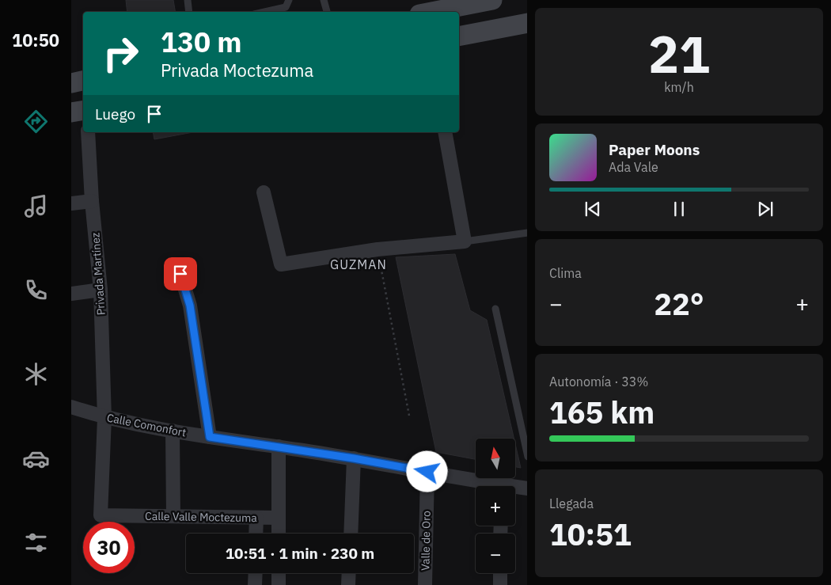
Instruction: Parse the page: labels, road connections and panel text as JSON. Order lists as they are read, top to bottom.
{
  "streets": {
    "street": [
      "Privada Martínez",
      "Calle Comonfort",
      "Calle Valle Moctezuma",
      "Valle de Oro"
    ]
  },
  "crossings": [
    ["Privada Martínez", "Calle Comonfort"],
    ["Privada Martínez", "Calle Valle Moctezuma"],
    ["Calle Comonfort", "Valle de Oro"]
  ],
  "districts": ["GUZMAN"],
  "north": "top",
  "page": {
    "tabs": "10:50",
    "tile": [
      ["21", "km/h"],
      "Clima",
      ["Autonomía · 33%", "165 km"],
      ["Llegada", "10:51"]
    ],
    "turn": ["130 m", "Privada Moctezuma"],
    "then": "Luego",
    "song": ["Paper Moons", "Ada Vale"],
    "heat": ["−", "22°", "+"],
    "map_buttons": ["+", "−"],
    "limit": "30",
    "trip": "10:51 · 1 min · 230 m"
  }
}
